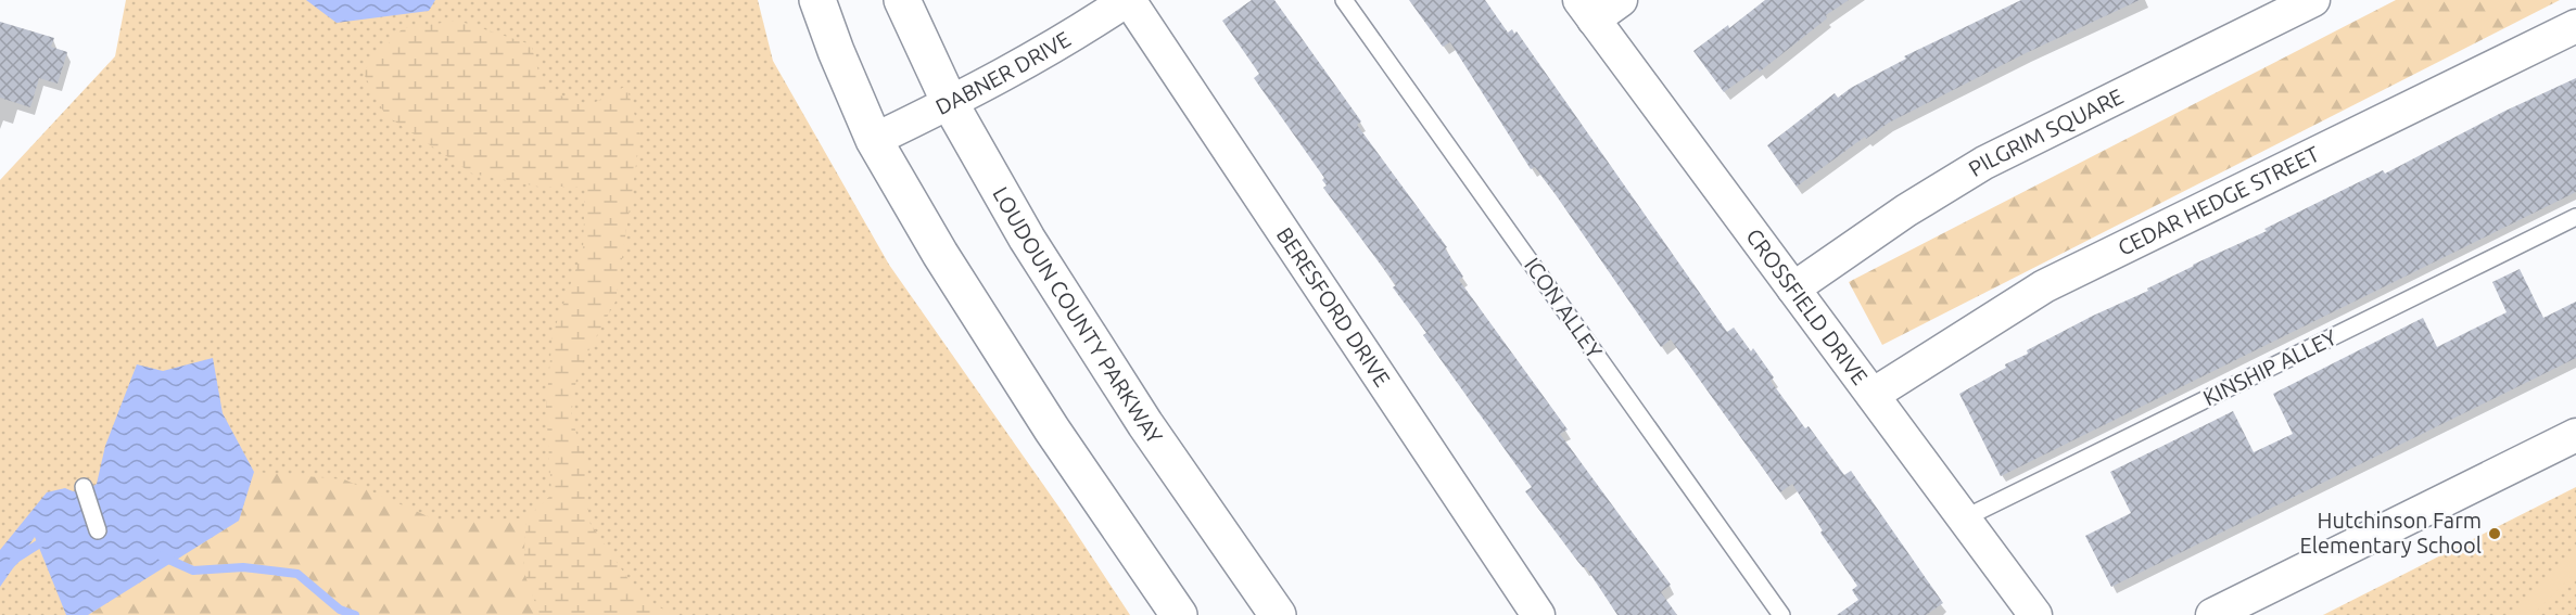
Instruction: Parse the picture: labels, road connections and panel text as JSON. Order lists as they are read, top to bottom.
{
  "streets": {
    "main road": ["LOUDOUN COUNTY PARKWAY"],
    "street": [
      "DABNER DRIVE",
      "PILGRIM SQUARE",
      "CEDAR HEDGE STREET",
      "BERESFORD DRIVE",
      "CROSSFIELD DRIVE"
    ],
    "lane": ["ICON ALLEY", "KINSHIP ALLEY"]
  },
  "crossings": [
    ["DABNER DRIVE", "BERESFORD DRIVE"],
    ["DABNER DRIVE", "LOUDOUN COUNTY PARKWAY"],
    ["PILGRIM SQUARE", "CROSSFIELD DRIVE"],
    ["CEDAR HEDGE STREET", "CROSSFIELD DRIVE"],
    ["CROSSFIELD DRIVE", "KINSHIP ALLEY"]
  ],
  "places": ["Hutchinson Farm Elementary School"]
}
